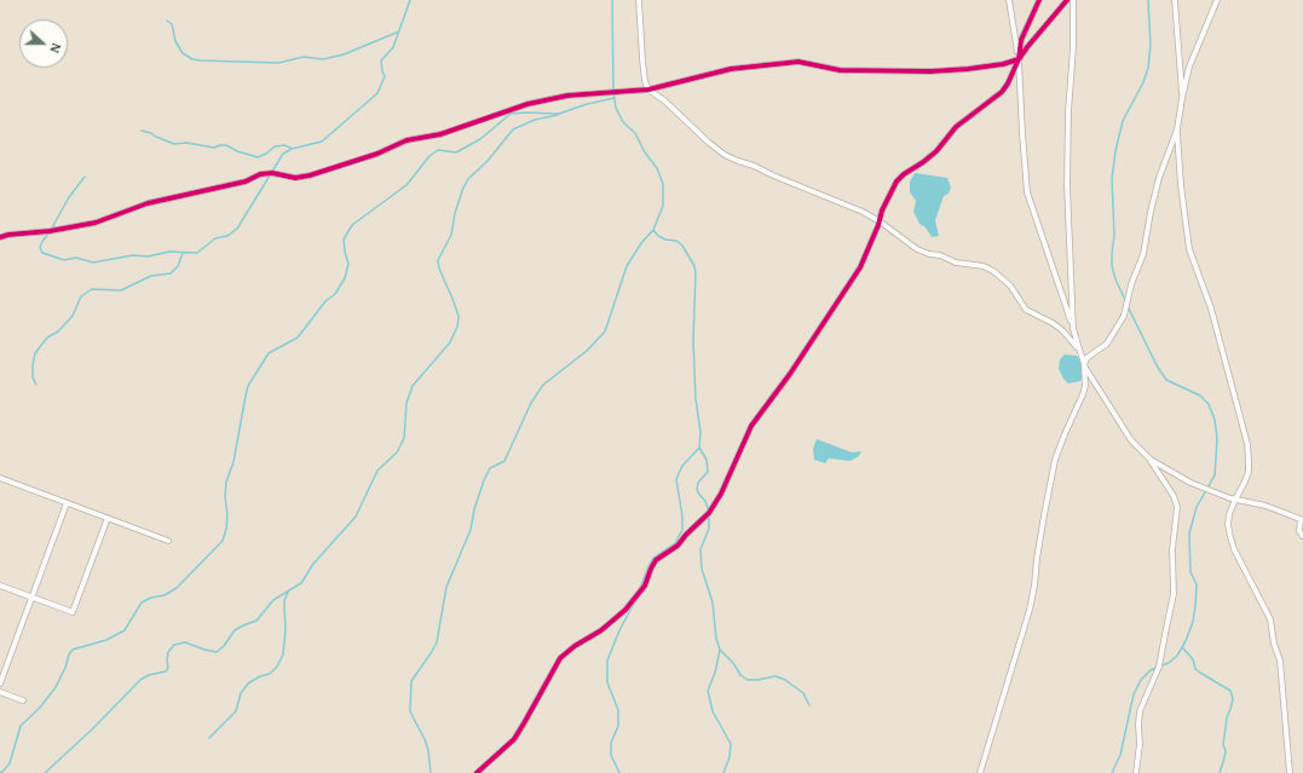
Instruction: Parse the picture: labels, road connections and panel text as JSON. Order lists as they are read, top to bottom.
{
  "north": "right"
}
